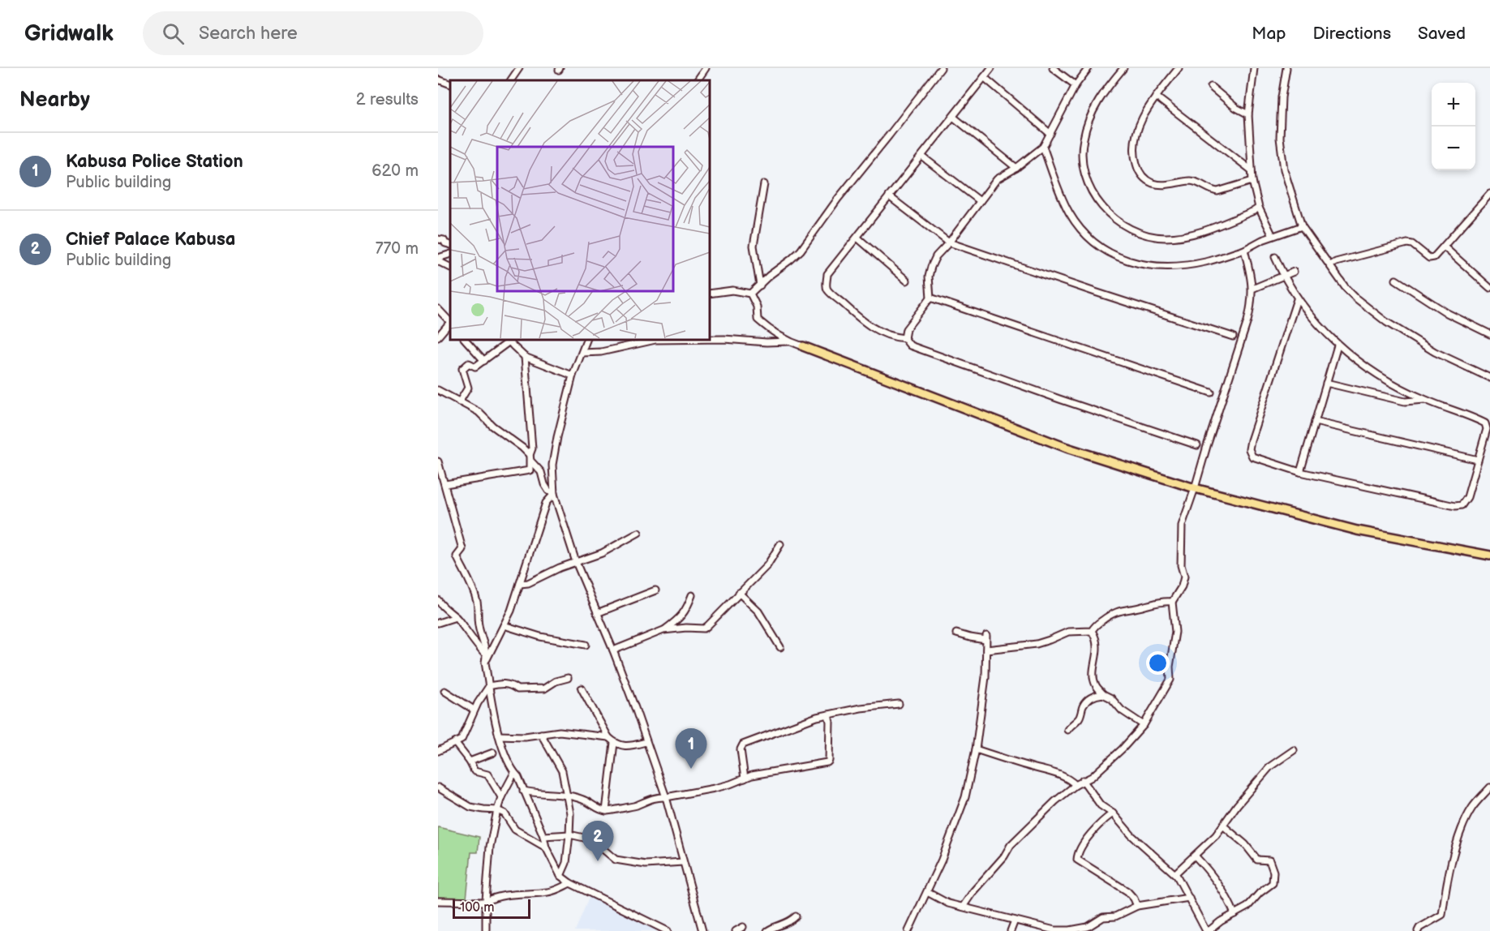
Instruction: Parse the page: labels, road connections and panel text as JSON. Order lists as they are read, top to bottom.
{
  "scale_bar": "100 m",
  "page": {
    "header": "Gridwalk",
    "search": "Search here",
    "nav": ["Map", "Directions", "Saved"],
    "heading": ["Nearby", "2 results"],
    "map_buttons": ["+", "−"],
    "list": [
      {
        "mark": "1",
        "name": "Kabusa Police Station",
        "note": "Public building",
        "value": "620 m"
      },
      {
        "mark": "2",
        "name": "Chief Palace Kabusa",
        "note": "Public building",
        "value": "770 m"
      }
    ],
    "pins": ["1", "2"],
    "scale": "100 m"
  }
}
